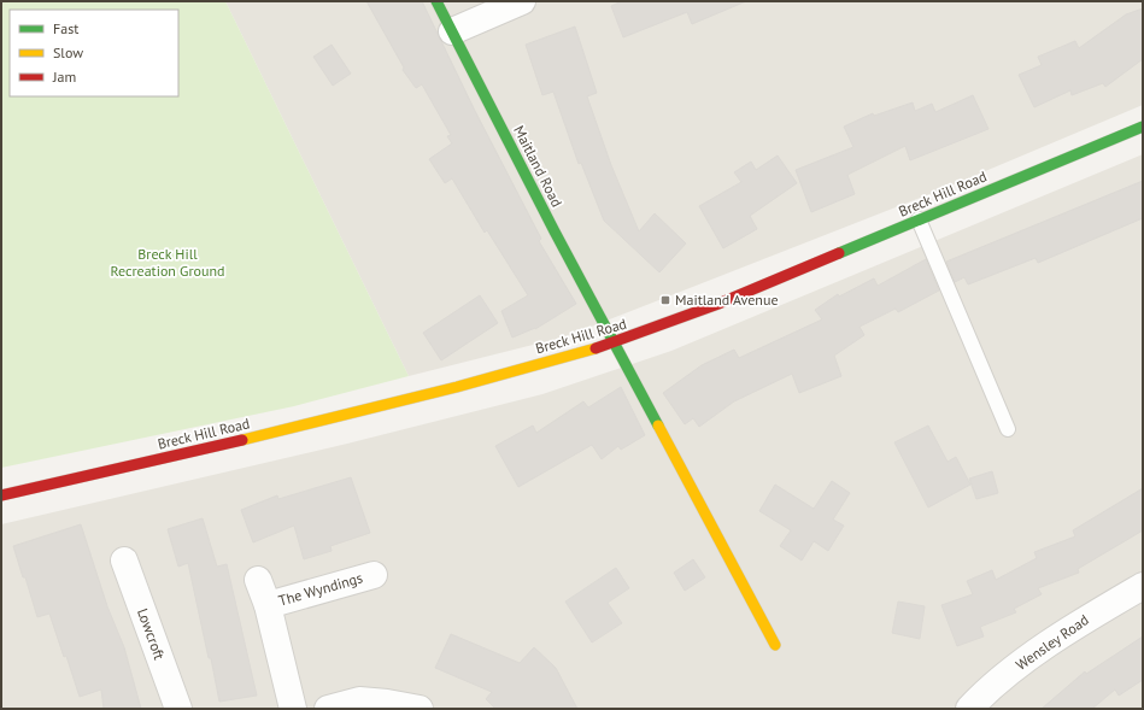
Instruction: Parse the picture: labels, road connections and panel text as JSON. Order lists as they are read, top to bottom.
{
  "streets": {
    "street": [
      "Maitland Road",
      "Breck Hill Road",
      "The Wyndings",
      "Lowcroft",
      "Wensley Road"
    ]
  },
  "crossings": [
    ["Maitland Road", "Breck Hill Road"]
  ],
  "parks": ["Breck Hill Recreation Ground"],
  "places": {
    "transit": ["Maitland Avenue"]
  },
  "legend": ["Fast", "Slow", "Jam"]
}
